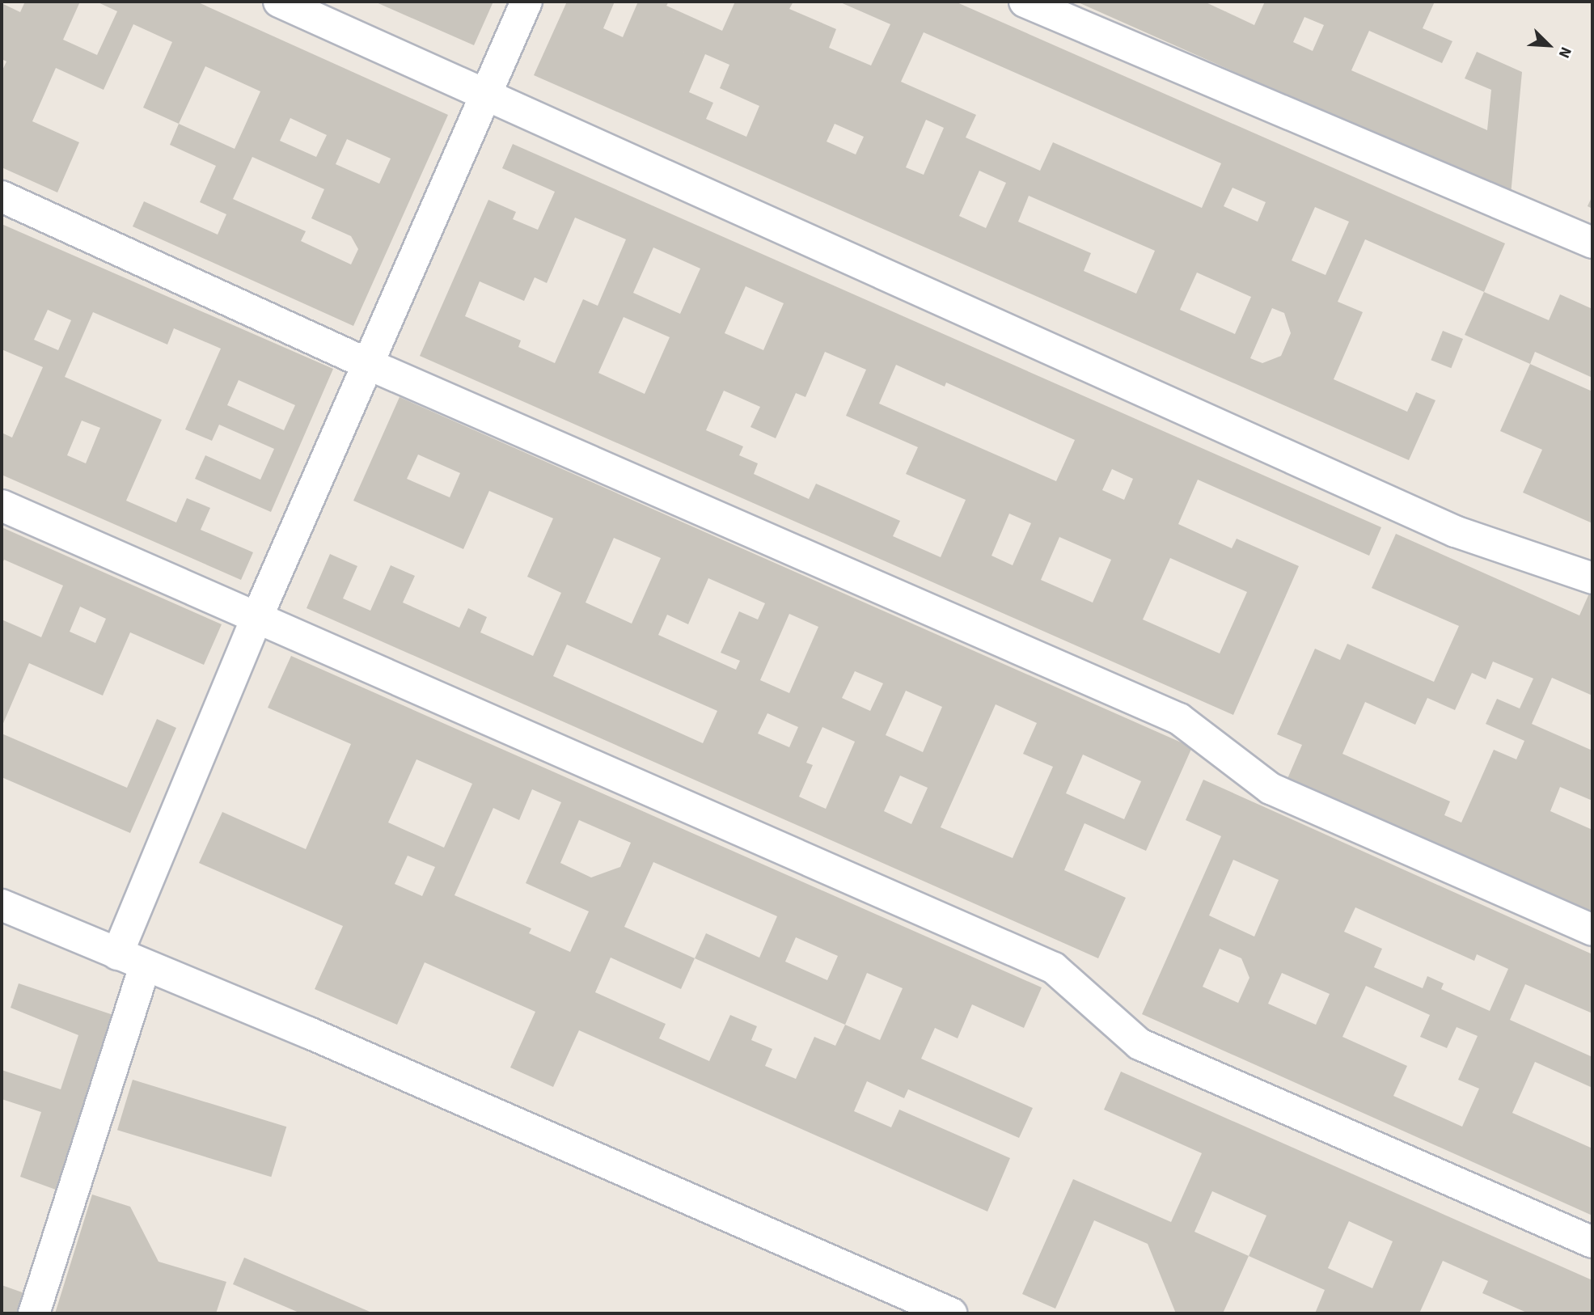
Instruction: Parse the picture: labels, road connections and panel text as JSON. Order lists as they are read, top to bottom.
{
  "north": "bottom right"
}
